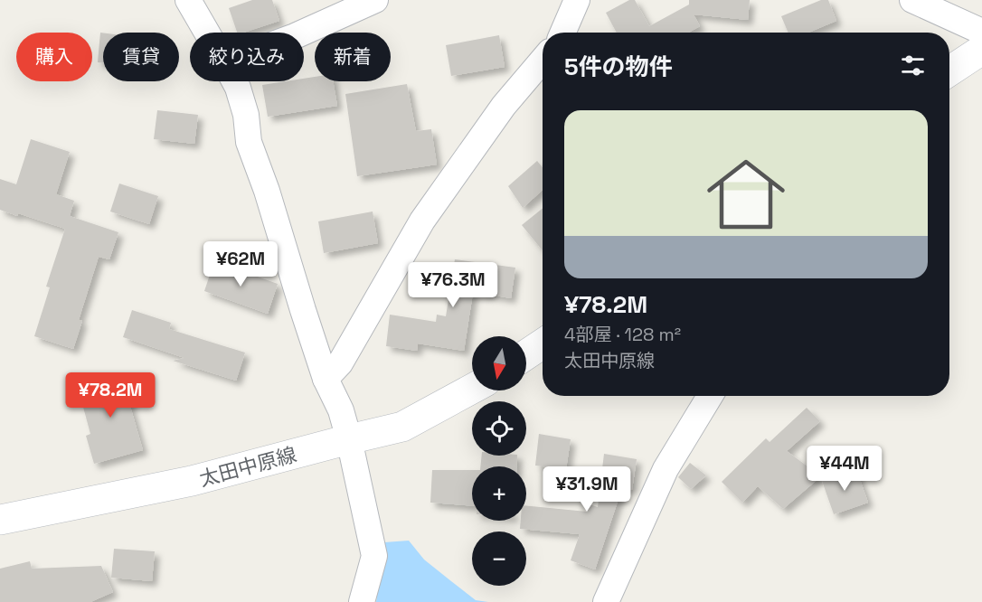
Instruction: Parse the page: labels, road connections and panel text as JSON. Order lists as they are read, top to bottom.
{
  "streets": {
    "main road": ["太田中原線"]
  },
  "north": "bottom",
  "page": {
    "chip": [
      "購入",
      "賃貸",
      "絞り込み",
      "新着"
    ],
    "heading": "5件の物件",
    "list": [
      {
        "name": "¥78.2M",
        "note": "4部屋 · 128 m² · 太田中原線"
      }
    ],
    "price": [
      "¥62M",
      "¥76.3M",
      "¥78.2M",
      "¥44M",
      "¥31.9M"
    ],
    "map_buttons": ["+", "−"]
  }
}
